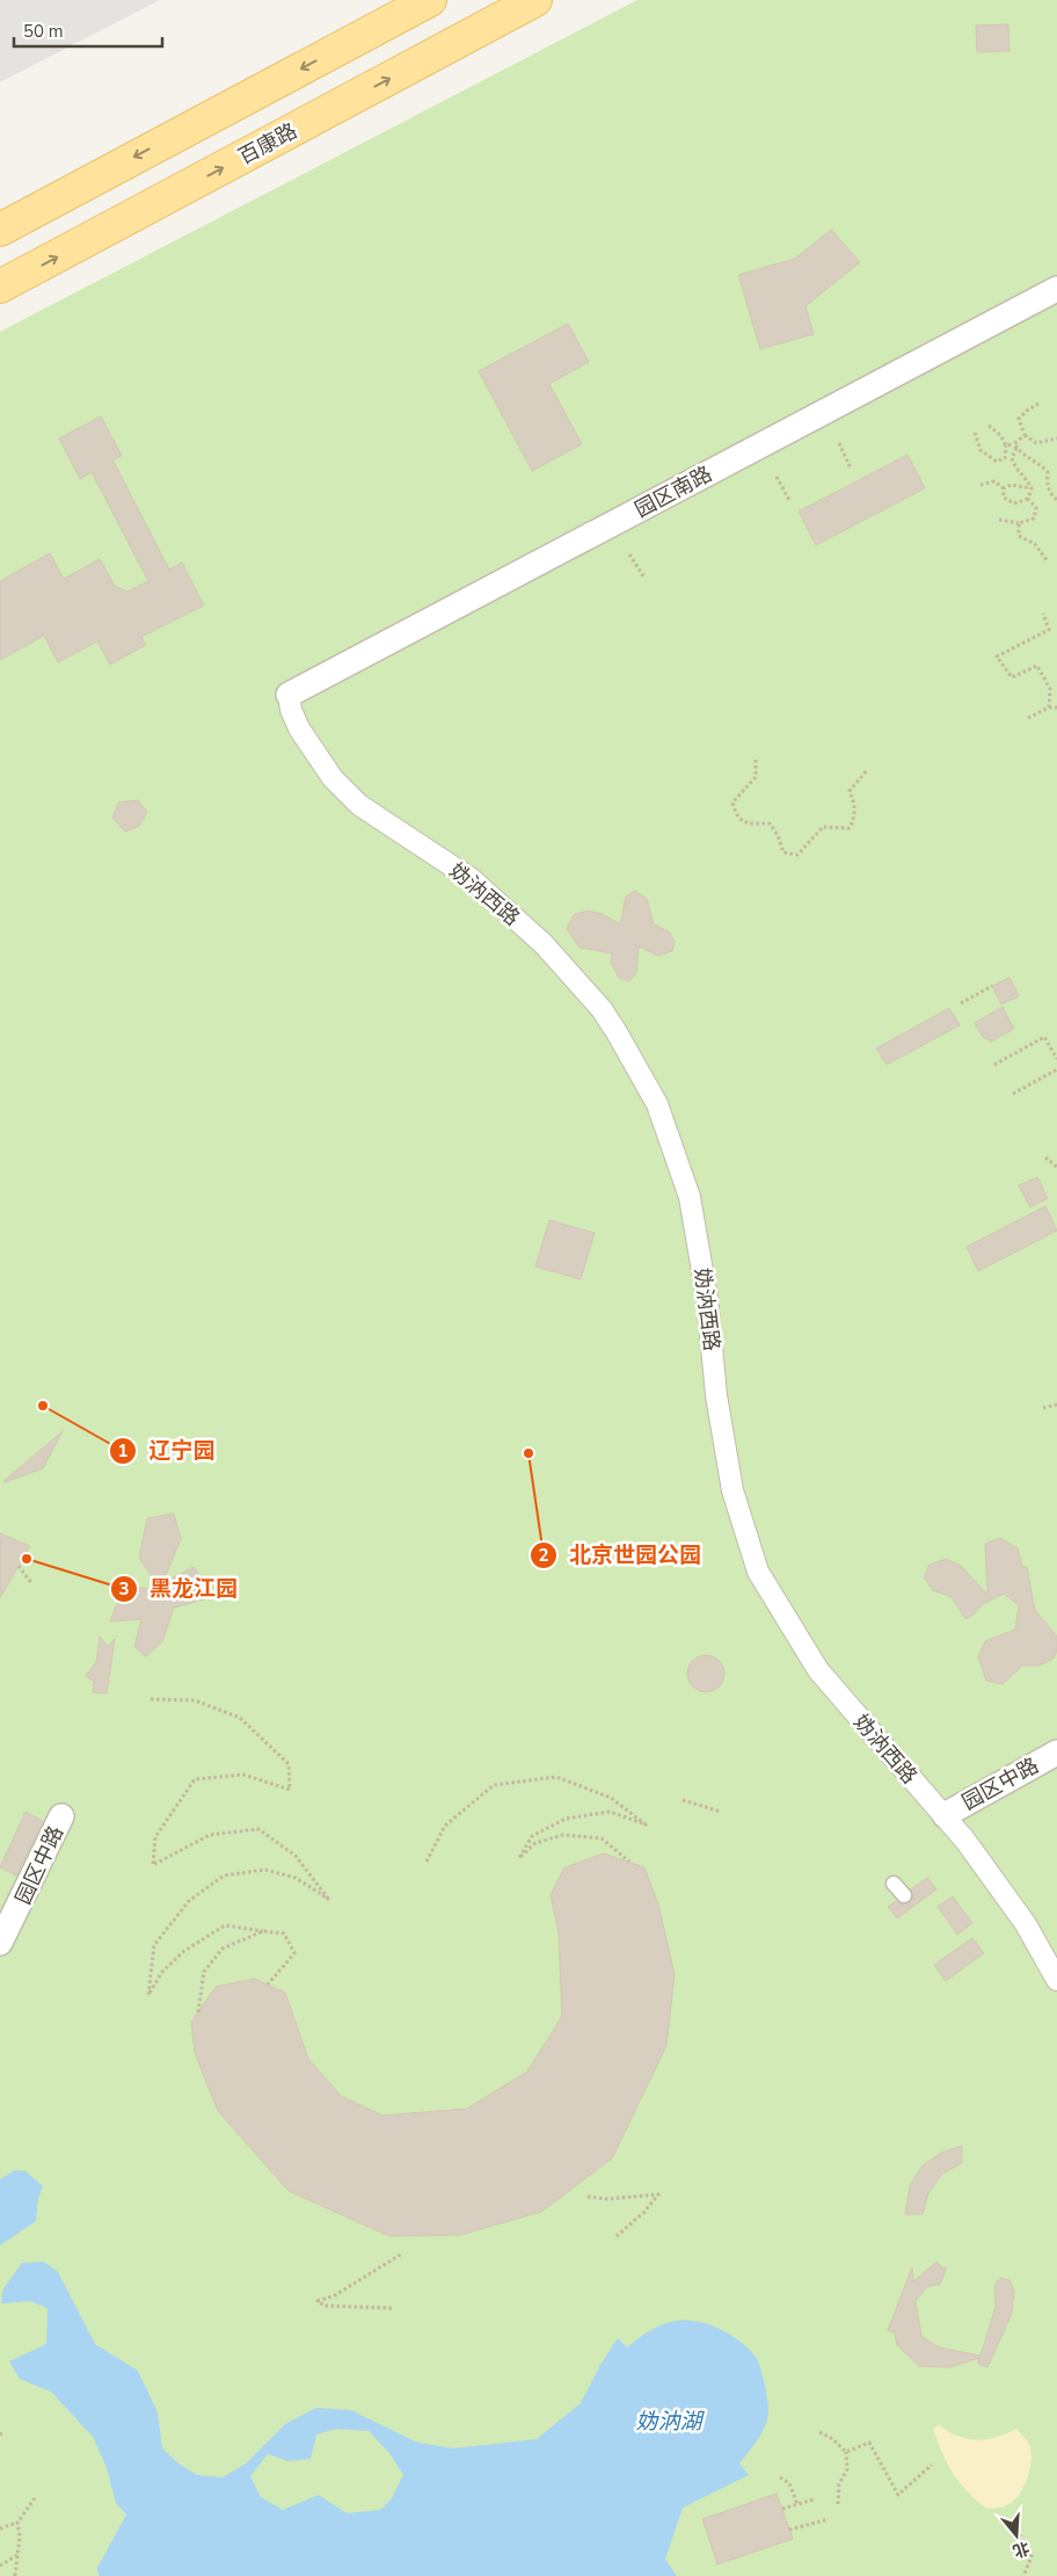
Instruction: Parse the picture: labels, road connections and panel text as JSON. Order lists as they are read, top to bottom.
{
  "streets": {
    "main road": ["百康路"],
    "street": ["园区南路", "妫汭西路", "园区中路"]
  },
  "crossings": [
    ["园区南路", "妫汭西路"],
    ["妫汭西路", "园区中路"]
  ],
  "water": ["妫汭湖"],
  "places": ["辽宁园", "北京世园公园", "黑龙江园"],
  "scale_bar": "50 m",
  "north": "bottom"
}
